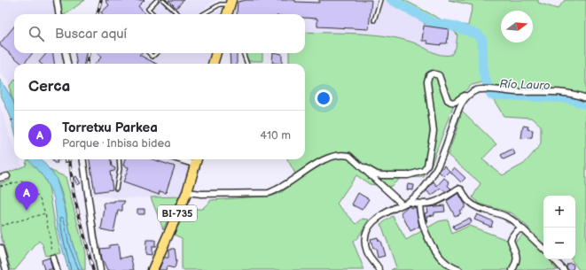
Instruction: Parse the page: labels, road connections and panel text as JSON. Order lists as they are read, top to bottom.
{
  "streets": {
    "main road": ["BI-735"]
  },
  "water": ["Río Lauro"],
  "north": "right",
  "page": {
    "search": "Buscar aquí",
    "heading": "Cerca",
    "list": [
      {
        "mark": "A",
        "name": "Torretxu Parkea",
        "note": "Parque · Inbisa bidea",
        "value": "410 m"
      }
    ],
    "pins": "A",
    "map_buttons": ["+", "−"]
  }
}
